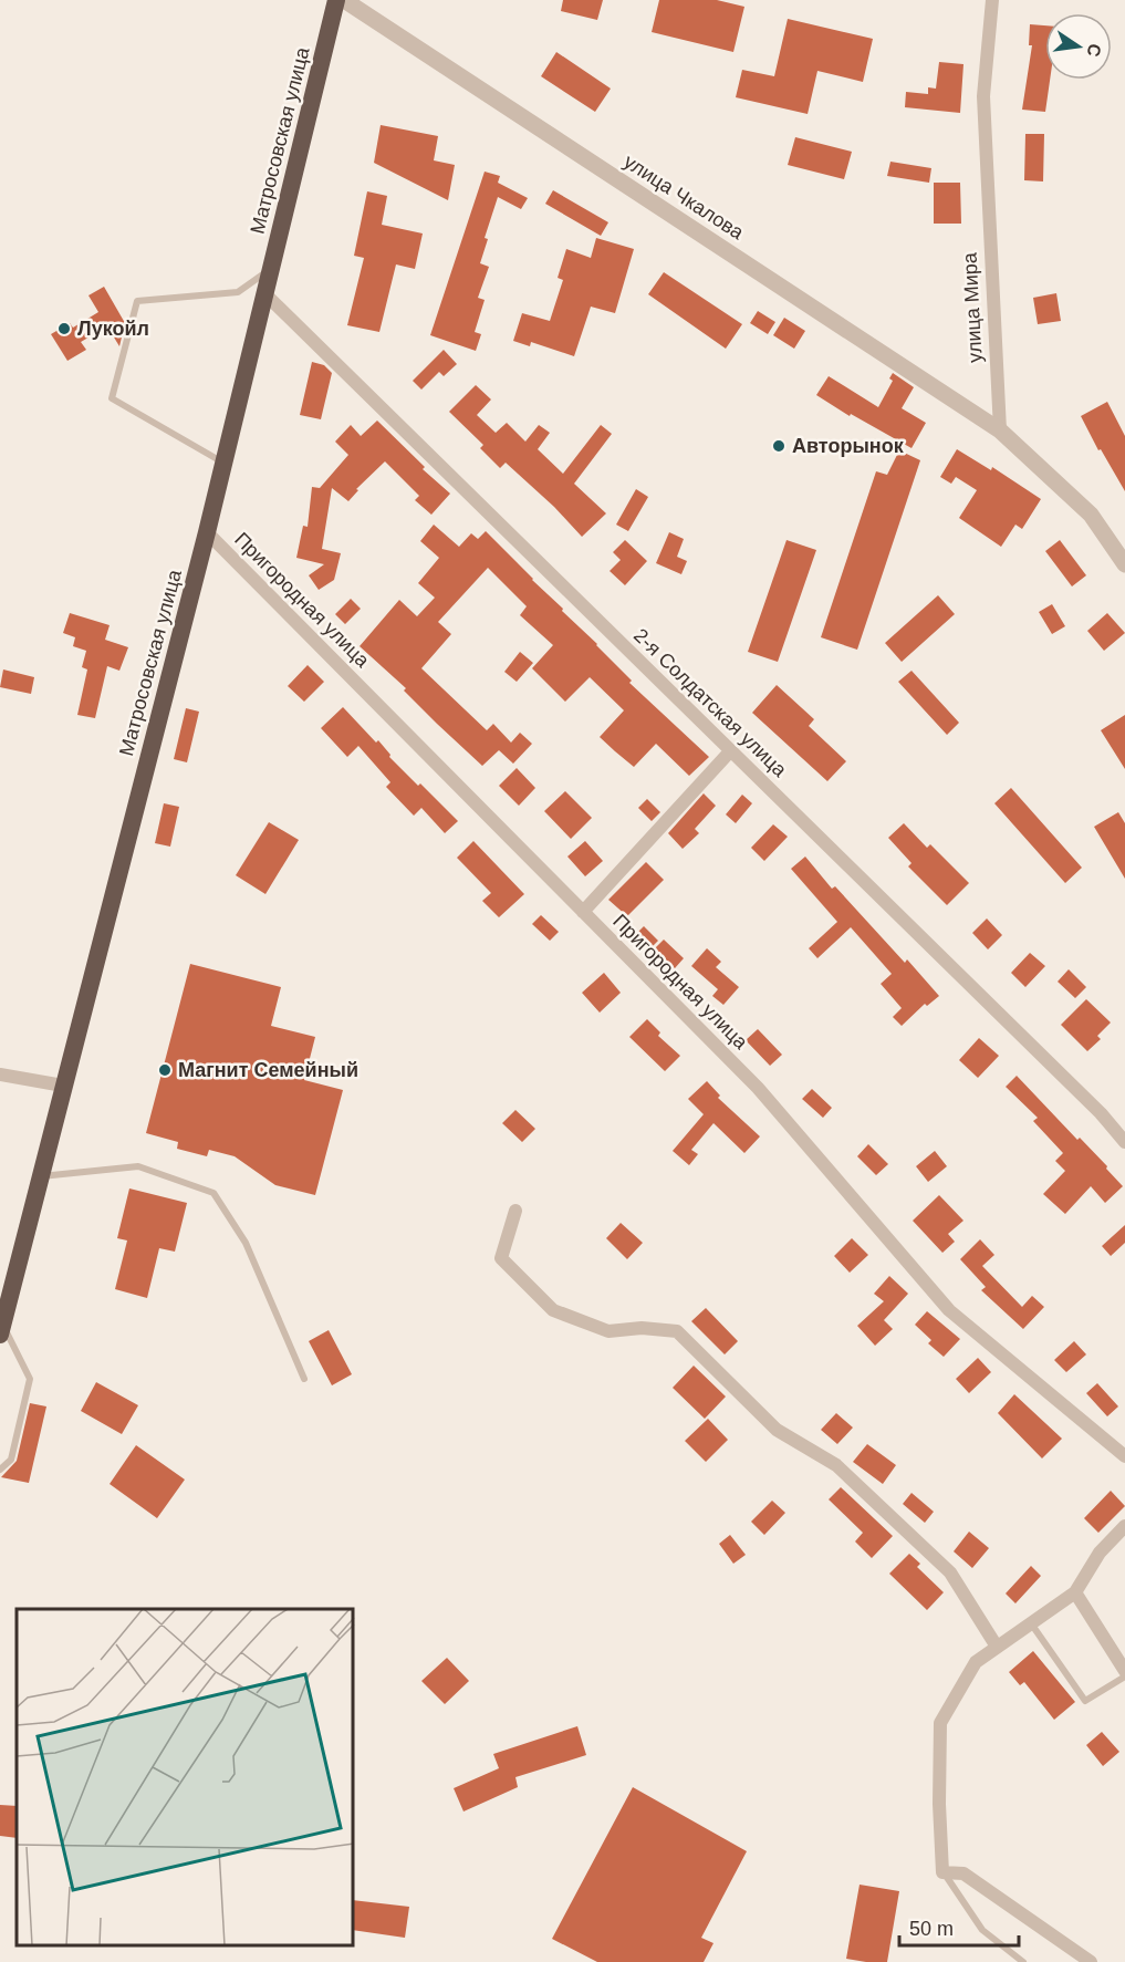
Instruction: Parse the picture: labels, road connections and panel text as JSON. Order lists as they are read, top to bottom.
{
  "streets": {
    "highway": ["Матросовская улица"],
    "street": [
      "улица Чкалова",
      "улица Мира",
      "Пригородная улица",
      "2-я Солдатская улица"
    ]
  },
  "crossings": [
    ["Матросовская улица", "Пригородная улица"],
    ["Матросовская улица", "2-я Солдатская улица"],
    ["улица Чкалова", "улица Мира"]
  ],
  "places": ["Лукойл", "Авторынок", "Магнит Семейный"],
  "scale_bar": "50 m",
  "north": "right"
}
